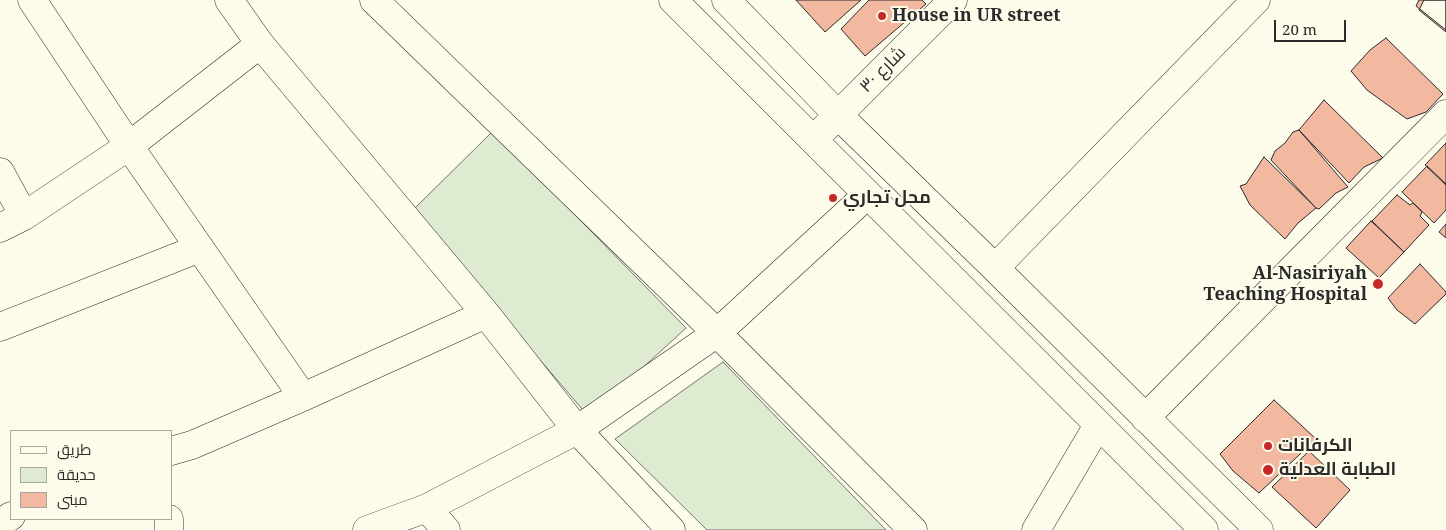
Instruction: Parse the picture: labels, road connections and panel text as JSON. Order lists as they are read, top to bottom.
{
  "streets": {
    "street": ["شارع ٣٠"]
  },
  "places": [
    "House in UR street",
    "محل تجاري",
    "Al-Nasiriyah Teaching Hospital",
    "الكرفانات",
    "الطبابة العدلية"
  ],
  "legend": ["طريق", "حديقة", "مبنى"],
  "scale_bar": "20 m"
}
